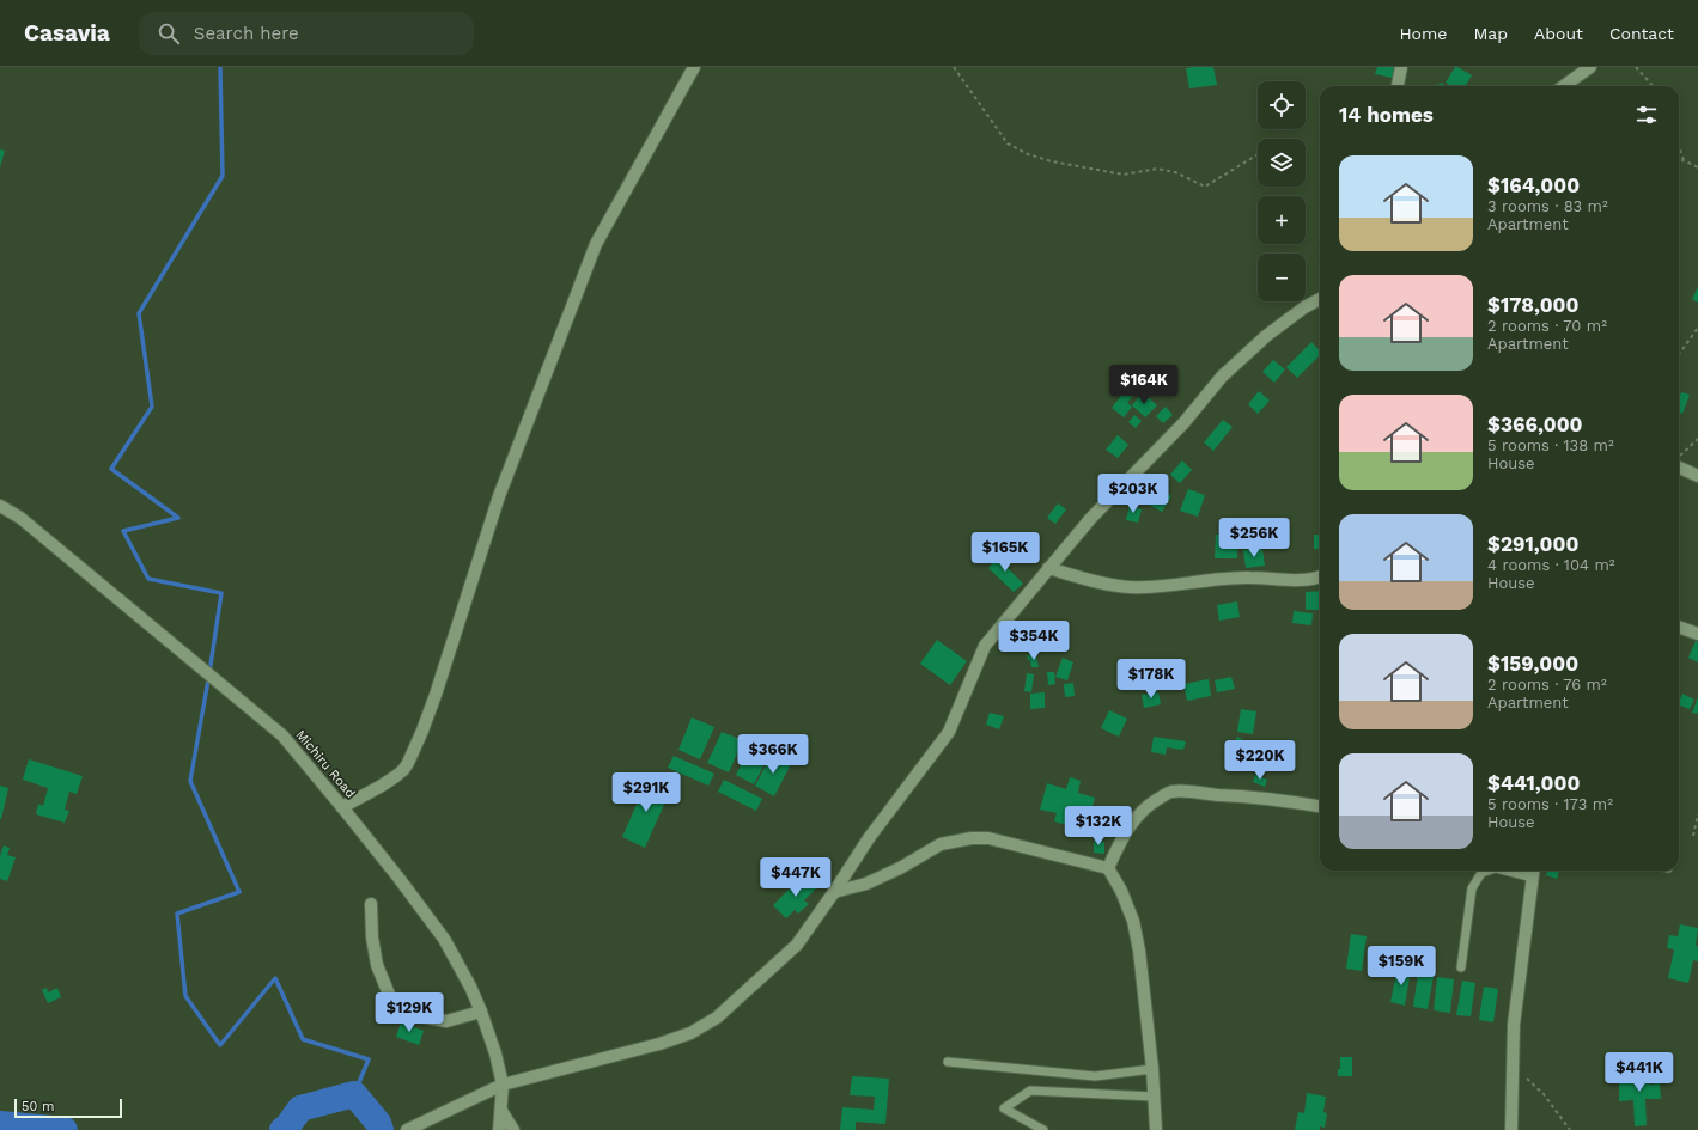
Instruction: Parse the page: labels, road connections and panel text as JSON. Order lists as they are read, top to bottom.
{
  "streets": {
    "street": ["Michiru Road"]
  },
  "scale_bar": "50 m",
  "page": {
    "header": "Casavia",
    "search": "Search here",
    "nav": [
      "Home",
      "Map",
      "About",
      "Contact"
    ],
    "map_buttons": ["+", "−"],
    "heading": "14 homes",
    "list": [
      {
        "name": "$164,000",
        "note": "3 rooms · 83 m² · Apartment"
      },
      {
        "name": "$178,000",
        "note": "2 rooms · 70 m² · Apartment"
      },
      {
        "name": "$366,000",
        "note": "5 rooms · 138 m² · House"
      },
      {
        "name": "$291,000",
        "note": "4 rooms · 104 m² · House"
      },
      {
        "name": "$159,000",
        "note": "2 rooms · 76 m² · Apartment"
      },
      {
        "name": "$441,000",
        "note": "5 rooms · 173 m² · House"
      }
    ],
    "price": [
      "$164K",
      "$203K",
      "$256K",
      "$165K",
      "$354K",
      "$178K",
      "$366K",
      "$220K",
      "$291K",
      "$132K",
      "$447K",
      "$159K",
      "$129K",
      "$441K"
    ],
    "scale": "50 m"
  }
}
